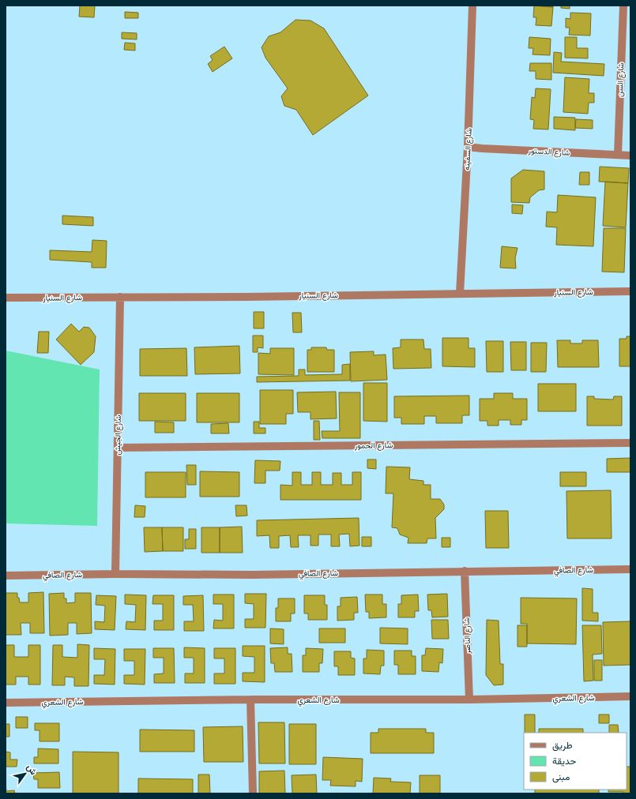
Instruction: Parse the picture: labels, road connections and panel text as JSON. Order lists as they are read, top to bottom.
{
  "streets": {
    "street": [
      "شارع السن",
      "شارع السفينه",
      "شارع الدستور",
      "شارع السنيار",
      "شارع الجيش",
      "شارع الحمور",
      "شارع الصافي",
      "شارع الناصر",
      "شارع الشعري"
    ]
  },
  "crossings": [
    ["شارع السن", "شارع الدستور"],
    ["شارع السفينه", "شارع الدستور"],
    ["شارع السفينه", "شارع السنيار"],
    ["شارع السنيار", "شارع الجيش"],
    ["شارع الجيش", "شارع الحمور"],
    ["شارع الجيش", "شارع الصافي"],
    ["شارع الصافي", "شارع الناصر"],
    ["شارع الناصر", "شارع الشعري"]
  ],
  "legend": ["طريق", "حديقة", "مبنى"],
  "north": "top right"
}
